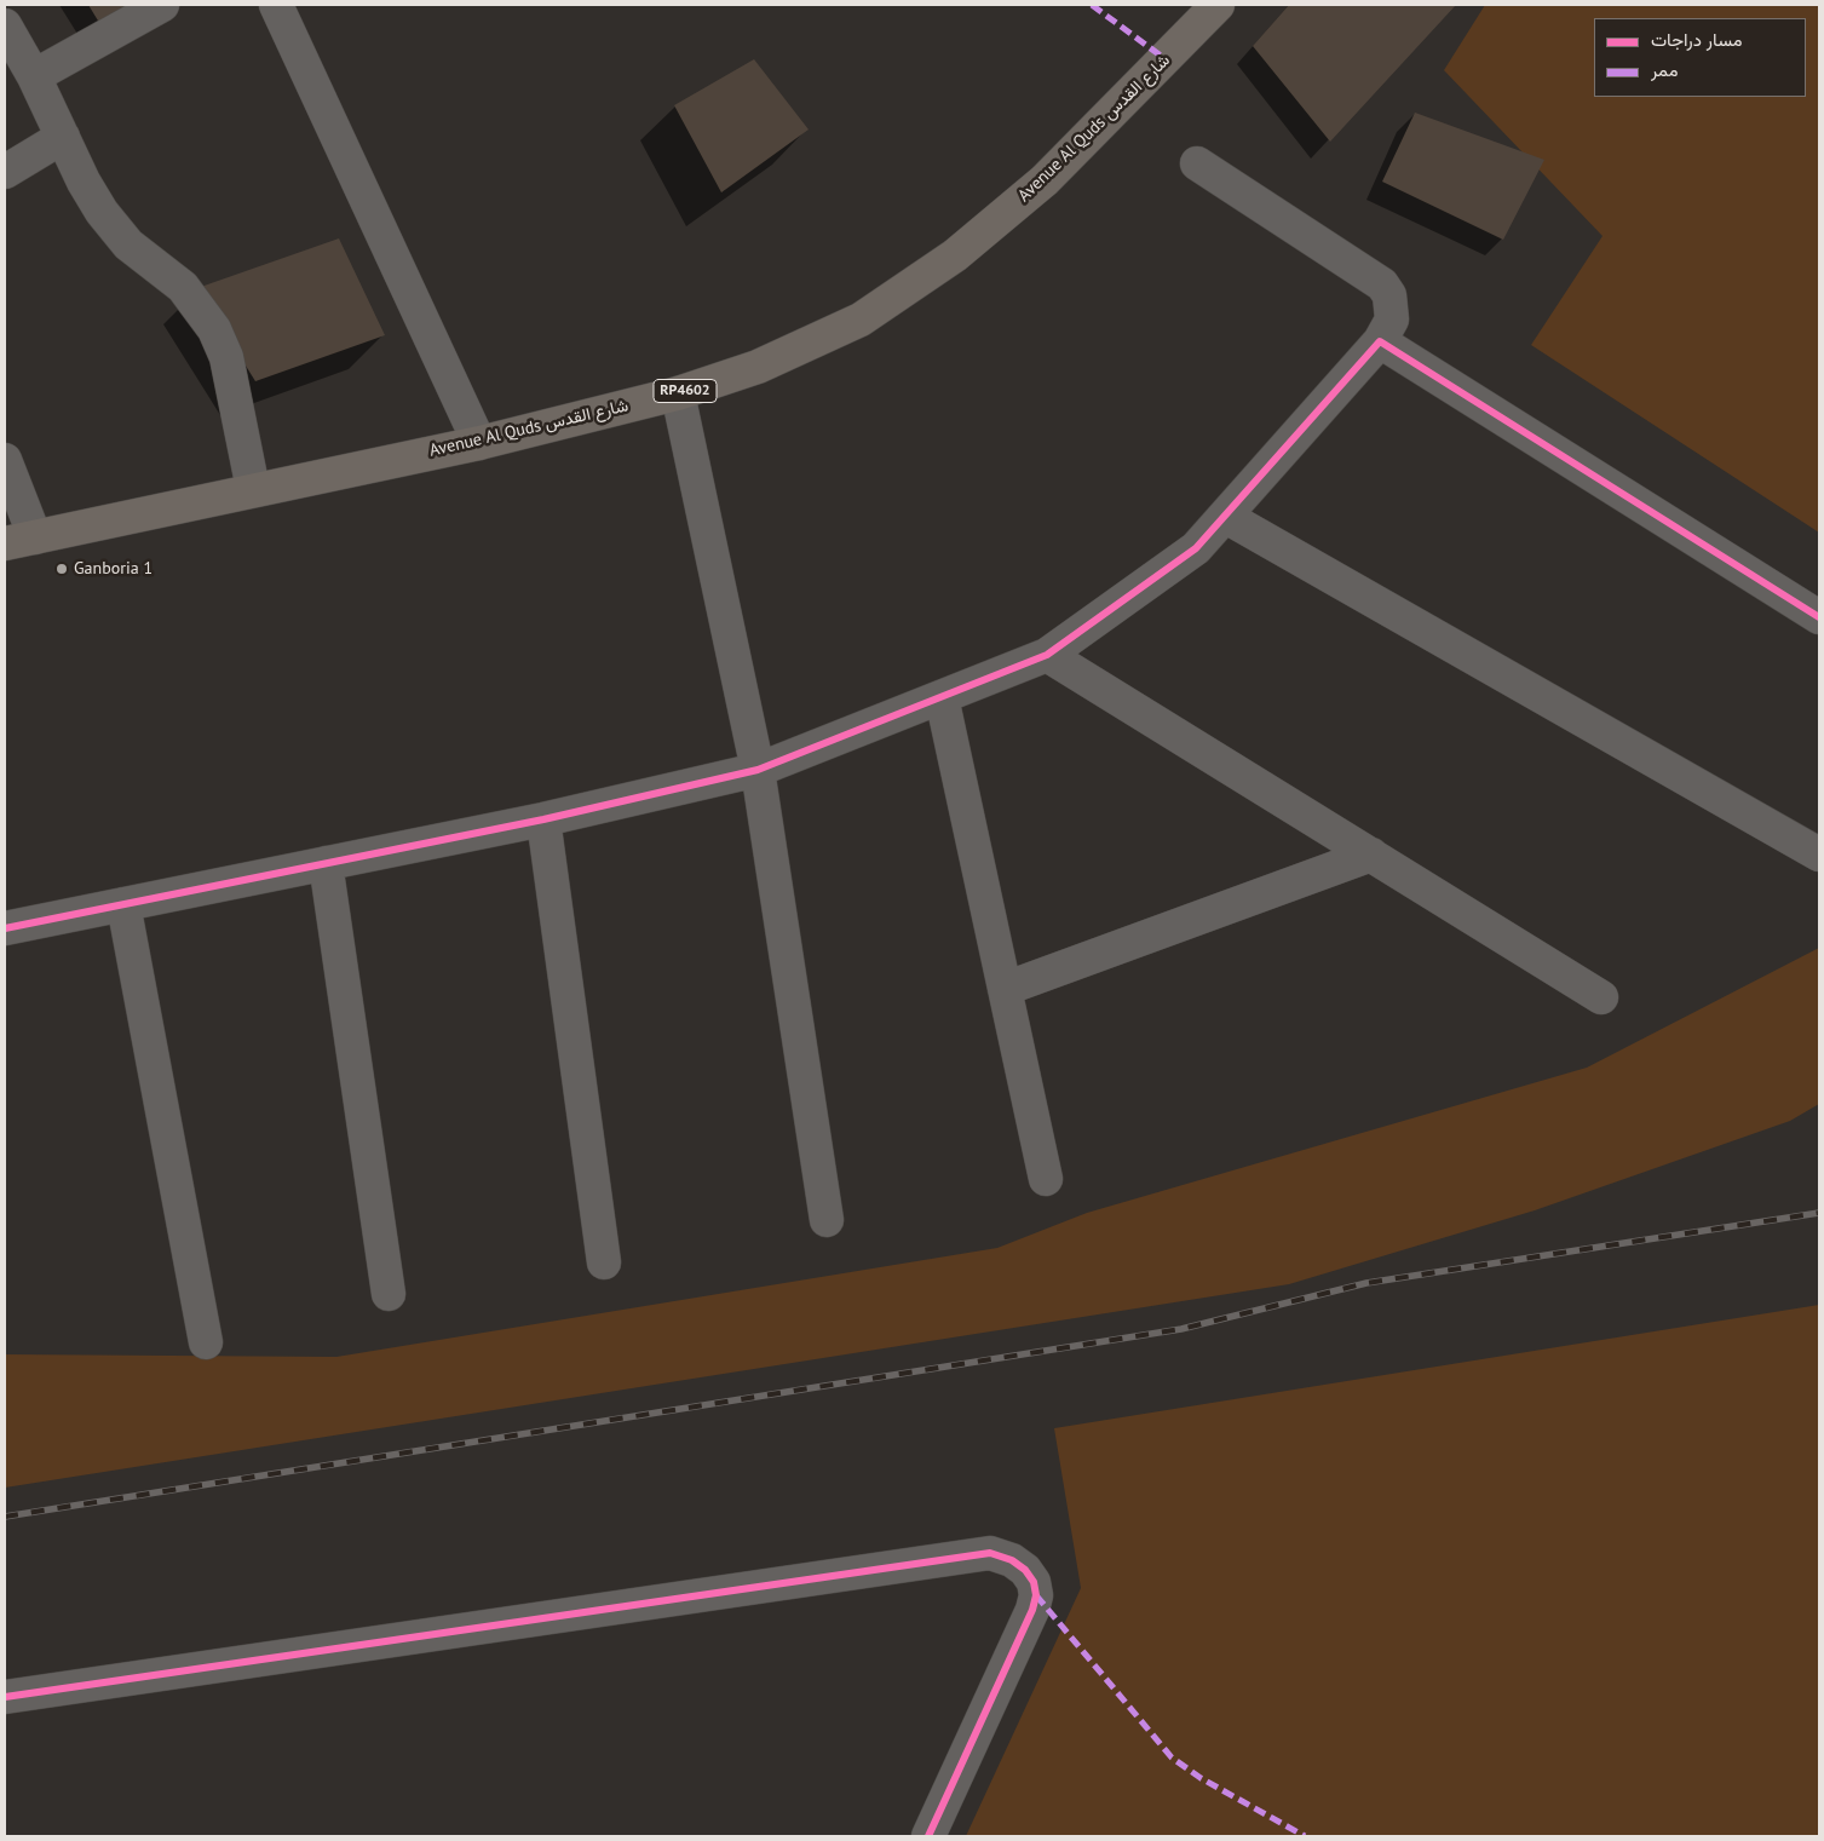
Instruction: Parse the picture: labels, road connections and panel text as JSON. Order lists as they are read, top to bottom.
{
  "streets": {
    "main road": ["Avenue Al Quds شارع القدس", "RP4602"]
  },
  "places": ["Ganboria 1"],
  "legend": ["مسار دراجات", "ممر"]
}
